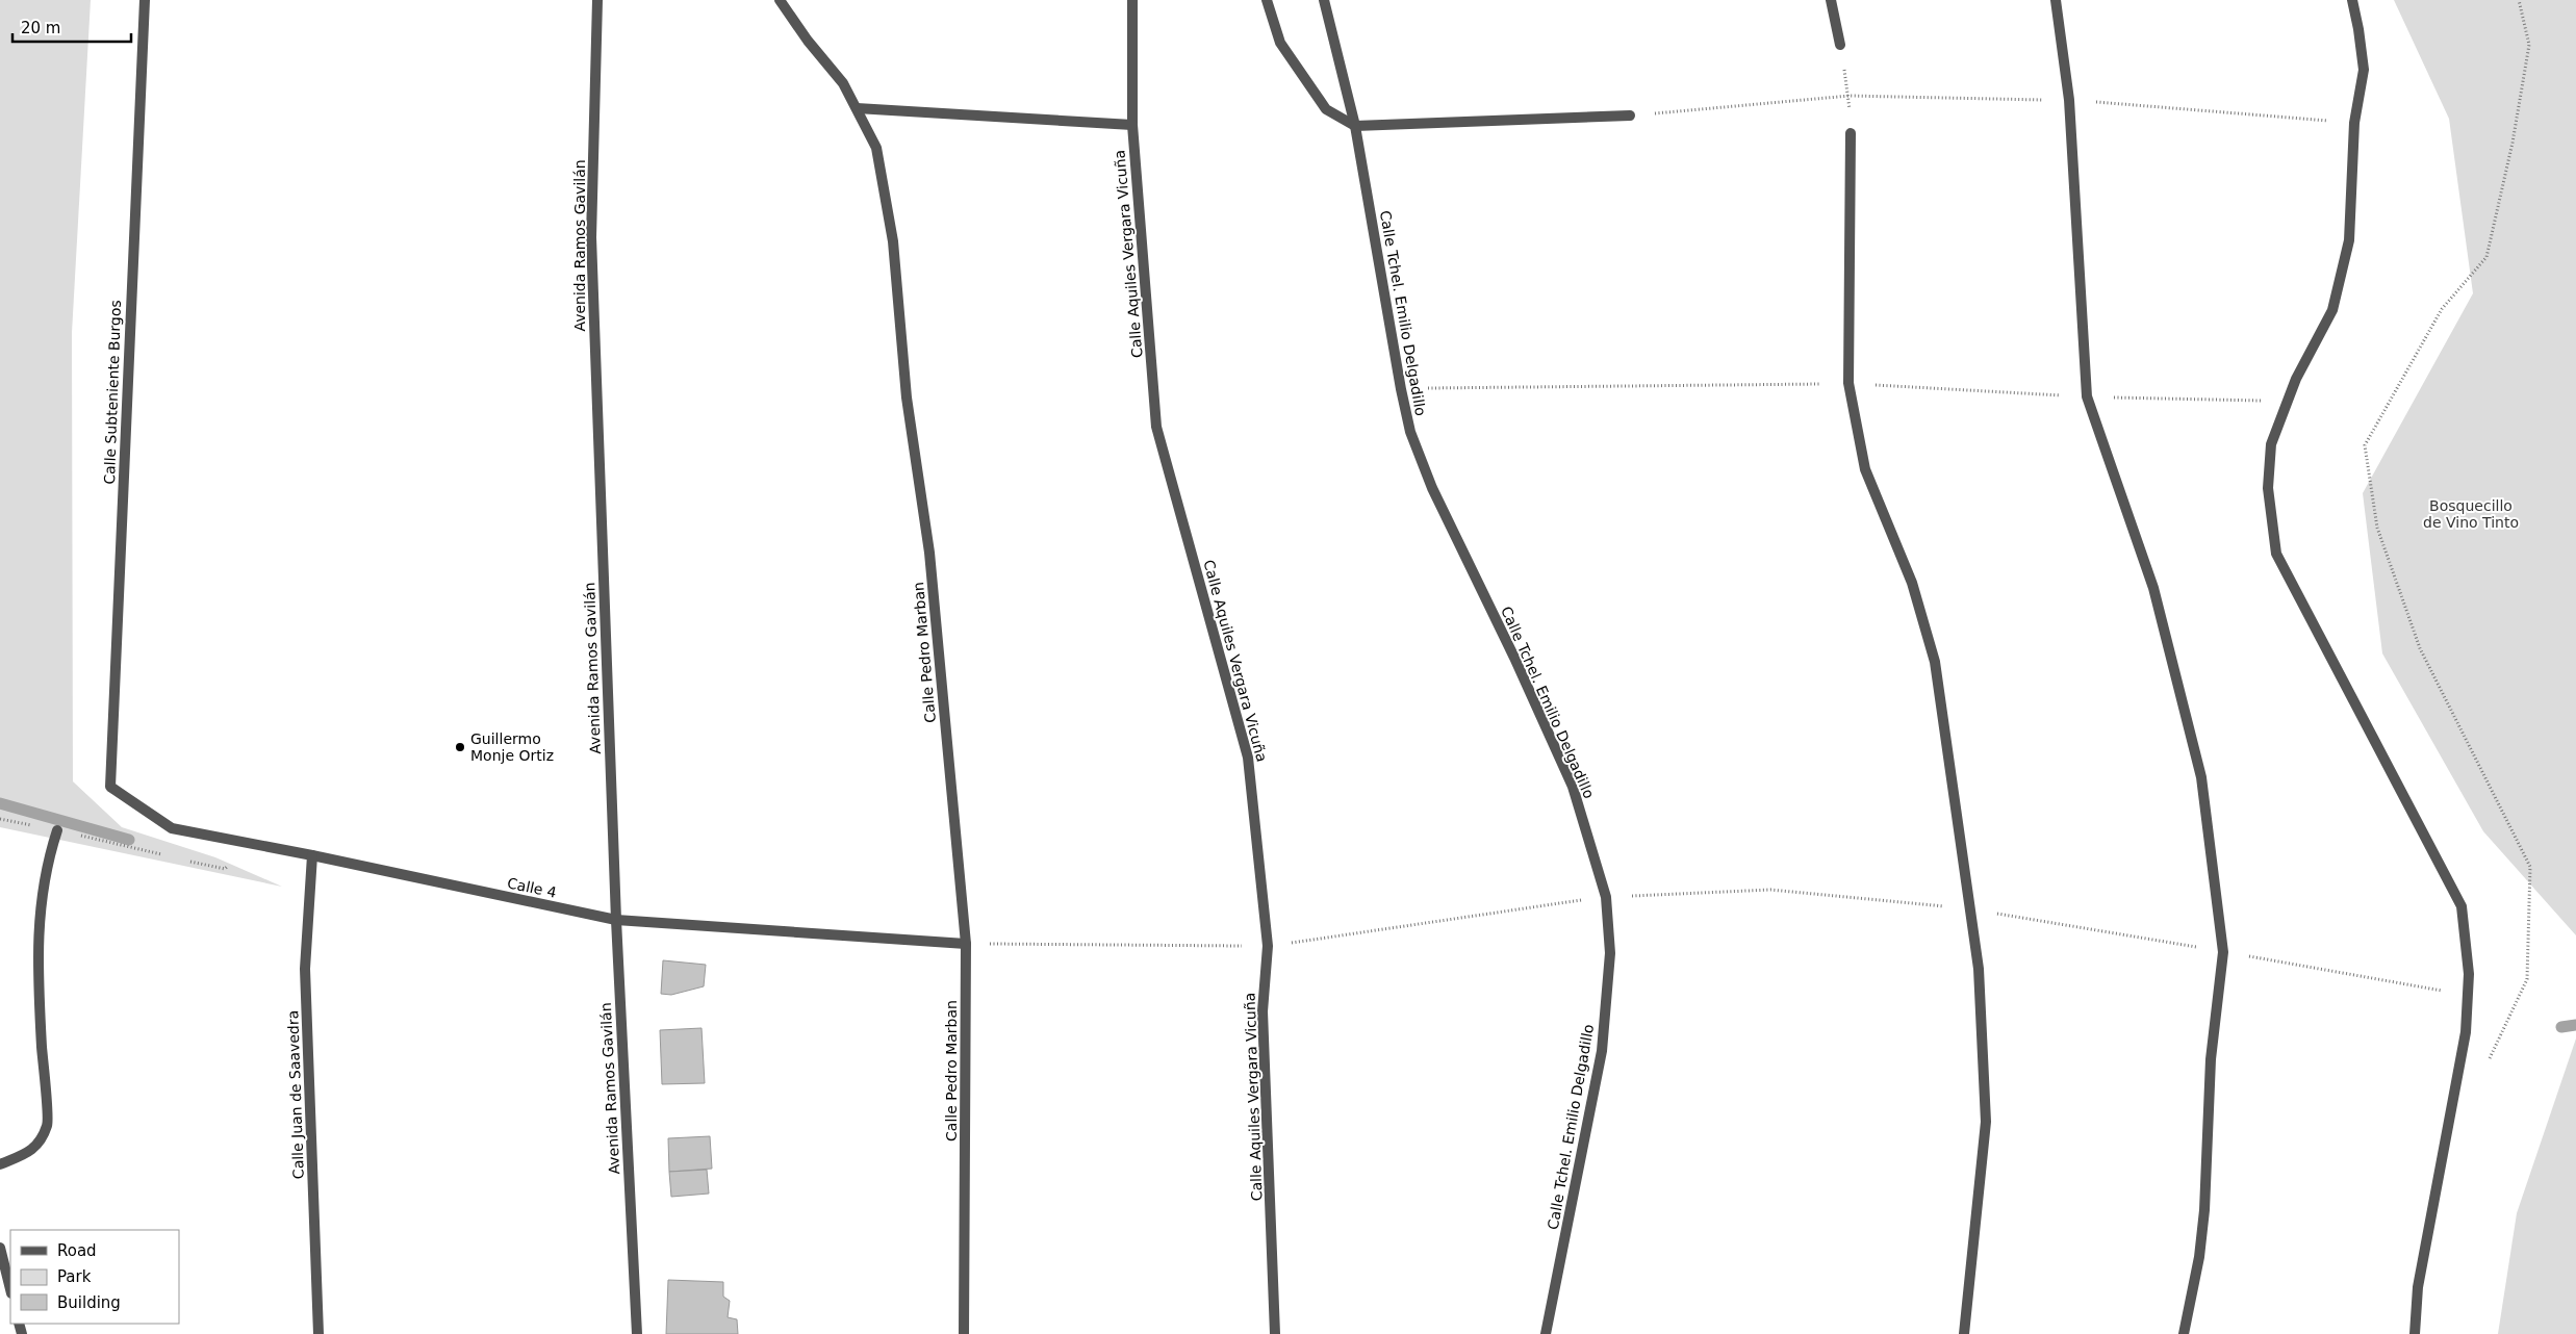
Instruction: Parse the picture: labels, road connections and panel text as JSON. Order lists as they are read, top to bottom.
{
  "streets": {
    "street": [
      "Avenida Ramos Gavilán",
      "Calle Aquiles Vergara Vicuña",
      "Calle Tchel. Emilio Delgadillo",
      "Calle Subteniente Burgos",
      "Calle Pedro Marban",
      "Calle 4",
      "Calle Juan de Saavedra"
    ]
  },
  "crossings": [
    ["Avenida Ramos Gavilán", "Calle 4"],
    ["Calle Subteniente Burgos", "Calle 4"],
    ["Calle Pedro Marban", "Calle 4"],
    ["Calle 4", "Calle Juan de Saavedra"]
  ],
  "parks": ["Bosquecillo de Vino Tinto"],
  "places": ["Guillermo Monje Ortiz"],
  "legend": ["Road", "Park", "Building"],
  "scale_bar": "20 m"
}
